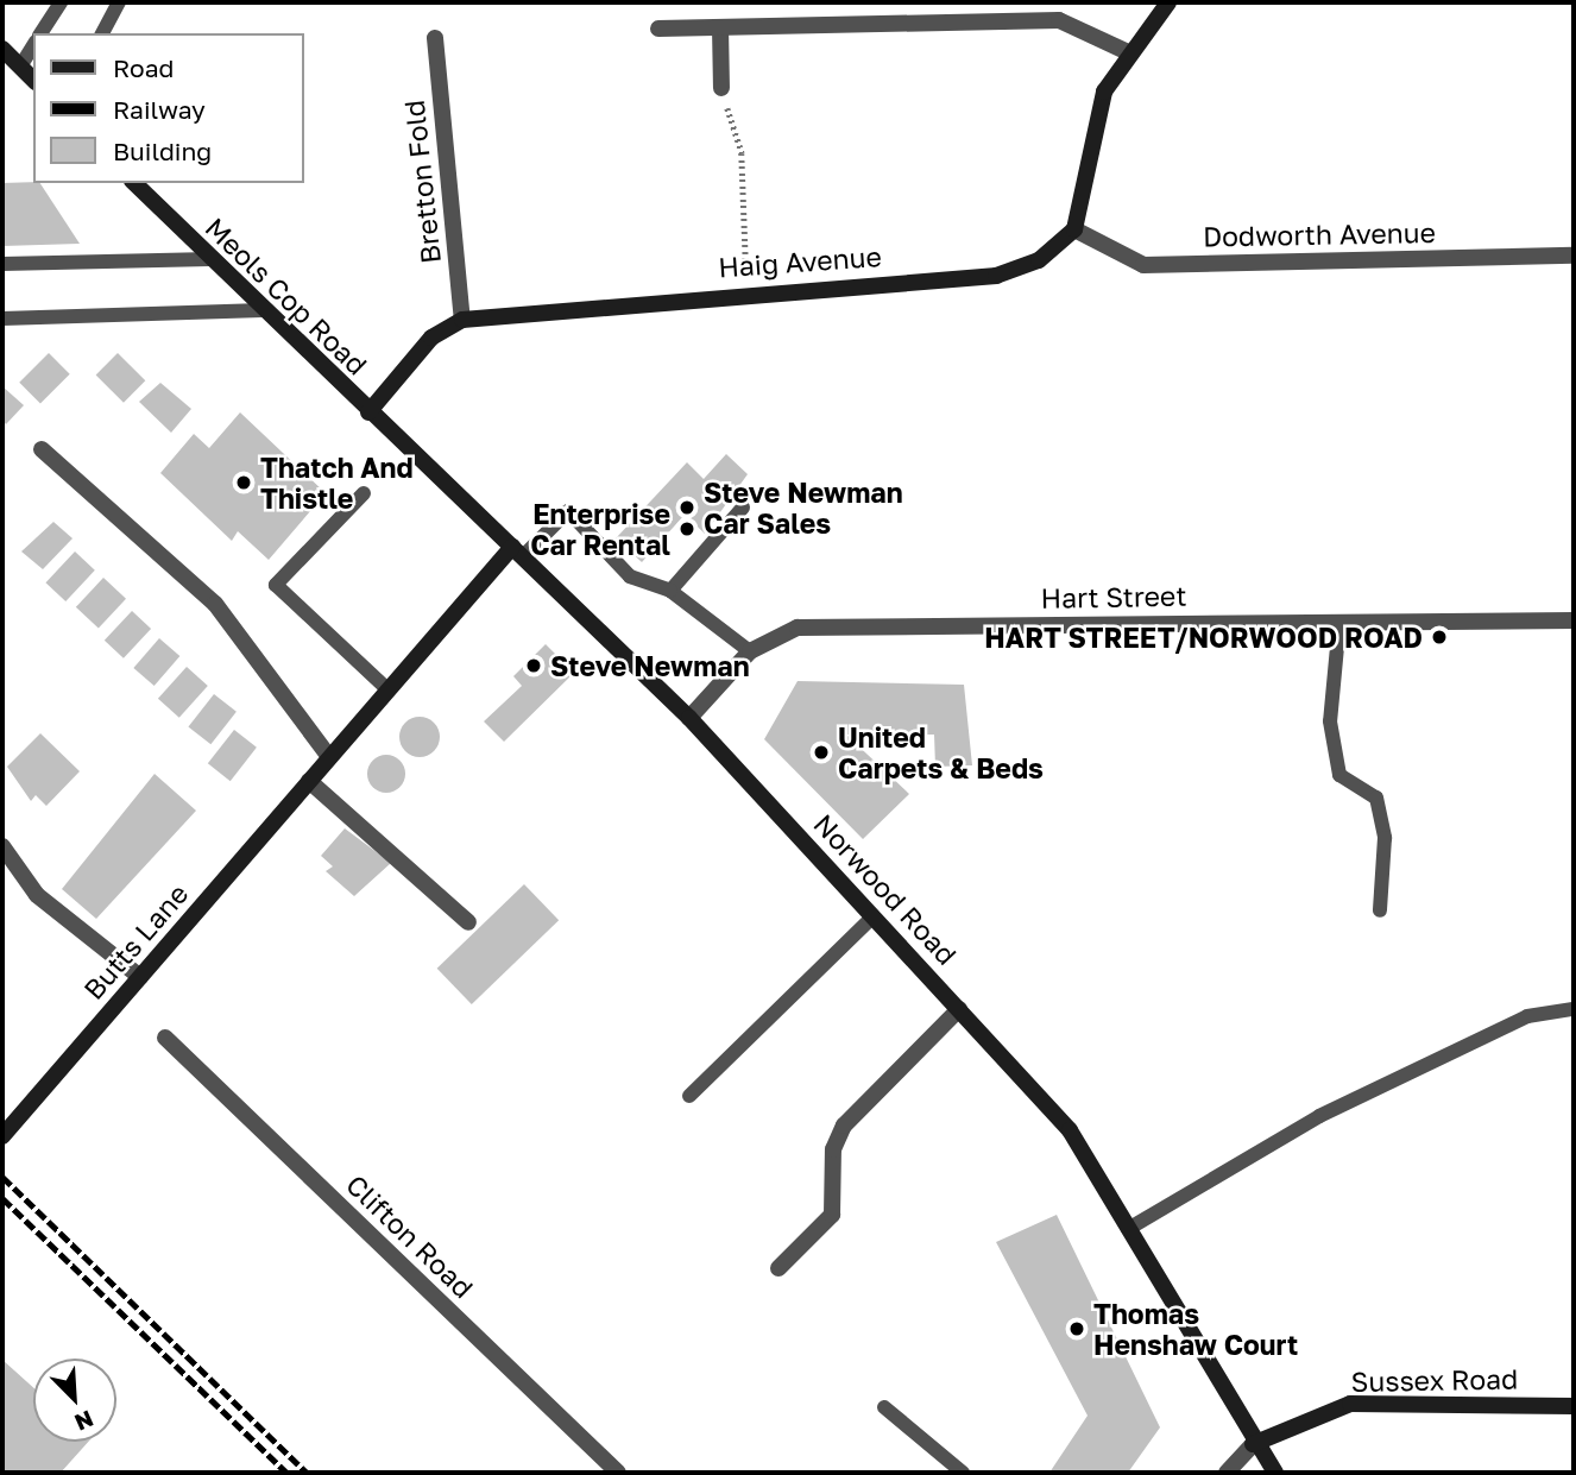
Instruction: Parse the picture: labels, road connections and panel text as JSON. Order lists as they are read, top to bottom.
{
  "streets": {
    "street": [
      "Bretton Fold",
      "Dodworth Avenue",
      "Haig Avenue",
      "Meols Cop Road",
      "Hart Street",
      "Norwood Road",
      "Butts Lane",
      "Clifton Road",
      "Sussex Road"
    ]
  },
  "crossings": [
    ["Bretton Fold", "Haig Avenue"],
    ["Dodworth Avenue", "Haig Avenue"],
    ["Haig Avenue", "Meols Cop Road"],
    ["Haig Avenue", "Norwood Road"],
    ["Meols Cop Road", "Norwood Road"],
    ["Hart Street", "Norwood Road"],
    ["Norwood Road", "Butts Lane"],
    ["Norwood Road", "Sussex Road"]
  ],
  "places": [
    "Thatch And Thistle",
    "Steve Newman Car Sales",
    "Enterprise Car Rental",
    "HART STREET/NORWOOD ROAD",
    "Steve Newman",
    "United Carpets & Beds",
    "Thomas Henshaw Court"
  ],
  "legend": ["Road", "Railway", "Building"],
  "north": "bottom right"
}
